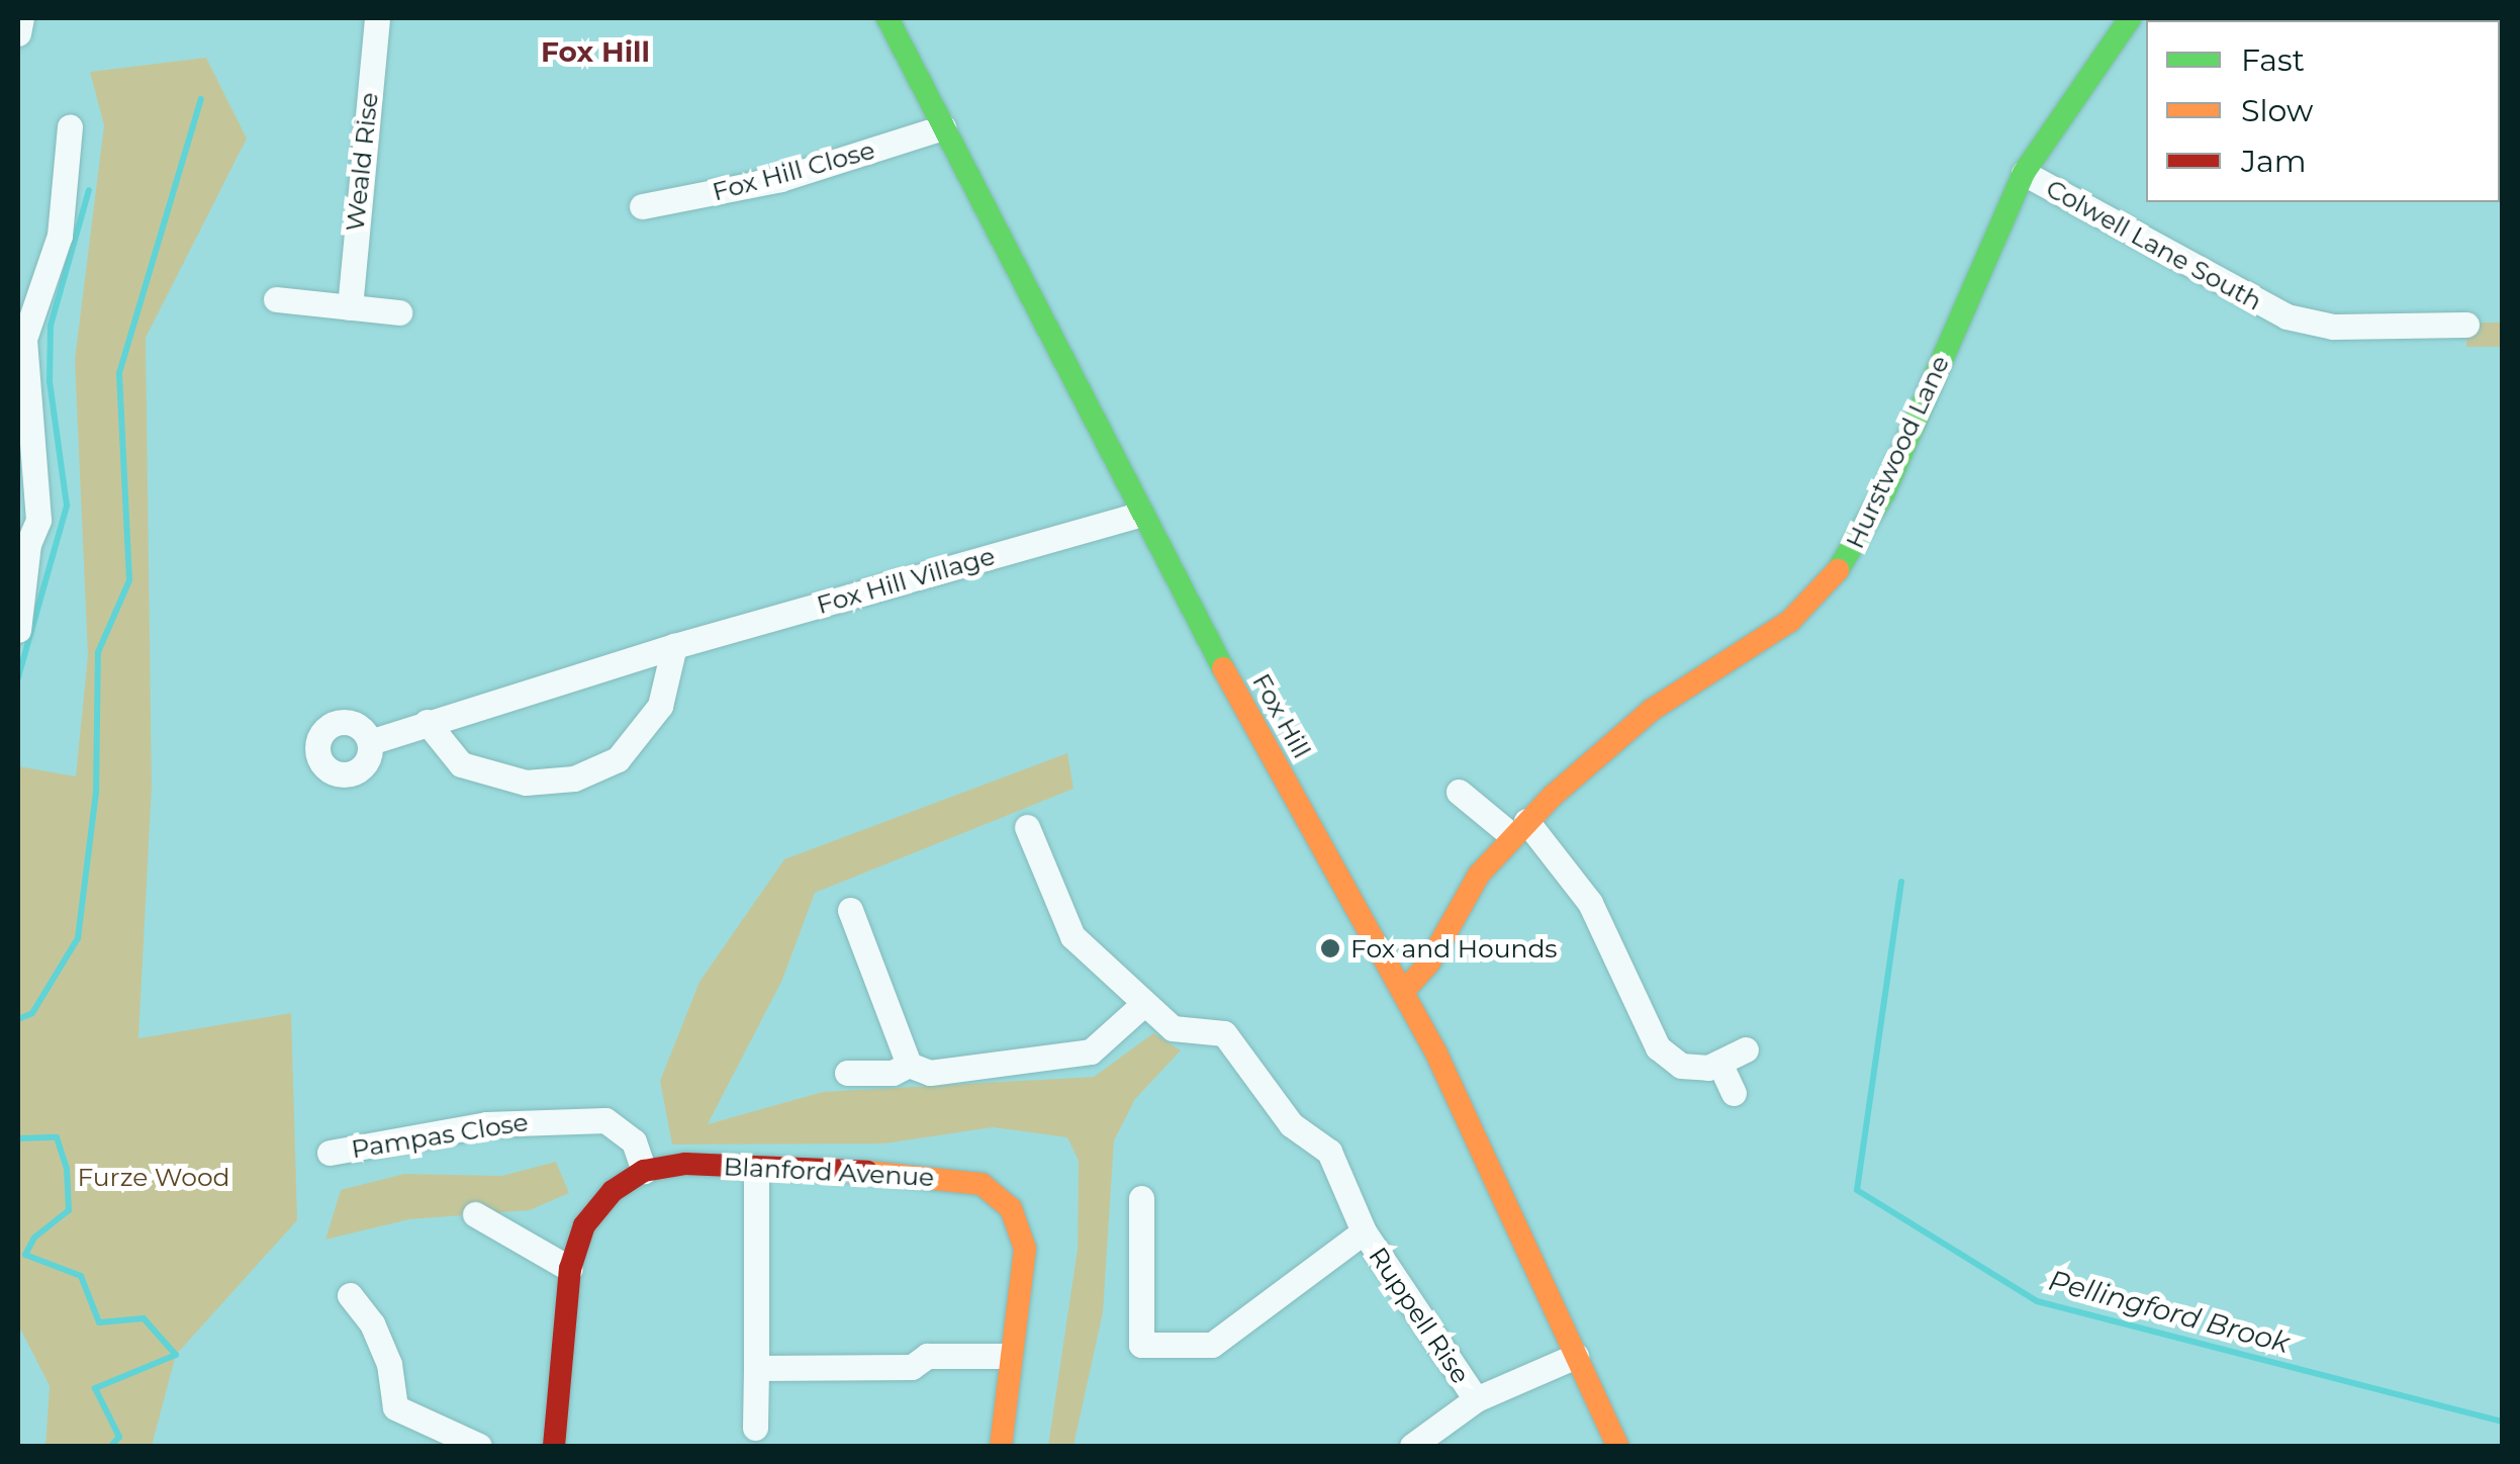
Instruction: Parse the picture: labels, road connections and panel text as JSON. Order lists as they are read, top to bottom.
{
  "streets": {
    "street": [
      "Weald Rise",
      "Fox Hill Close",
      "Colwell Lane South",
      "Hurstwood Lane",
      "Fox Hill Village",
      "Fox Hill",
      "Pampas Close",
      "Blanford Avenue",
      "Ruppell Rise"
    ]
  },
  "crossings": [
    ["Fox Hill Close", "Fox Hill"],
    ["Colwell Lane South", "Hurstwood Lane"],
    ["Hurstwood Lane", "Fox Hill"],
    ["Fox Hill Village", "Fox Hill"],
    ["Pampas Close", "Blanford Avenue"]
  ],
  "districts": ["Fox Hill"],
  "water": ["Pellingford Brook"],
  "parks": ["Furze Wood"],
  "places": ["Fox and Hounds"],
  "legend": ["Fast", "Slow", "Jam"]
}
